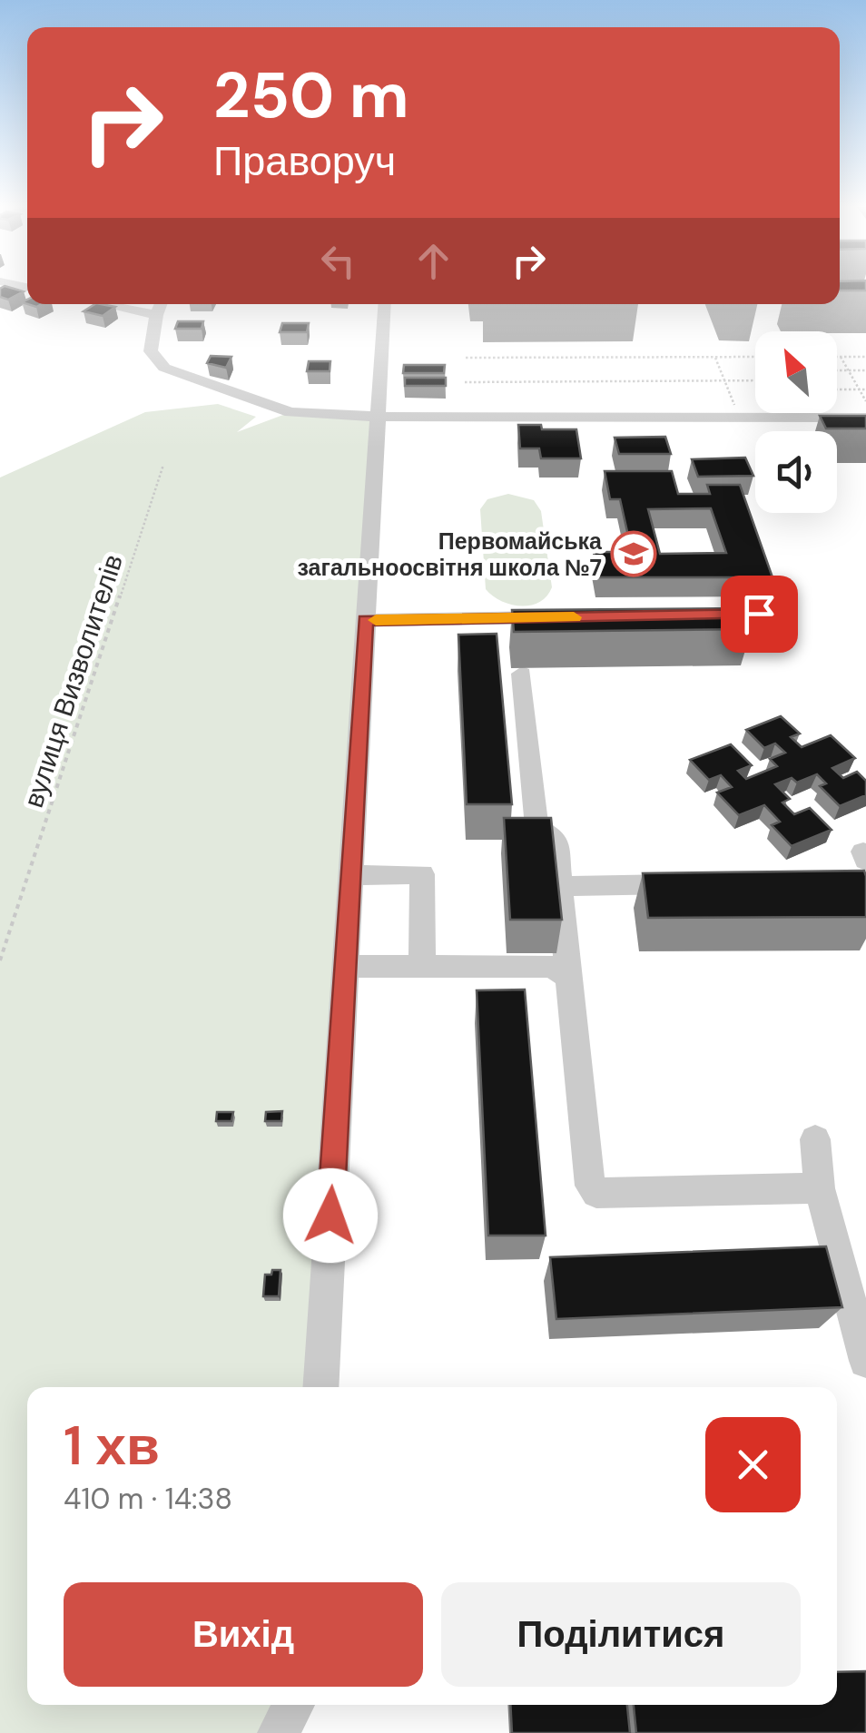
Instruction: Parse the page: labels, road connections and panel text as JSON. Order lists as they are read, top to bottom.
{
  "streets": {
    "path": ["вулиця Визволителів"]
  },
  "places": {
    "school or university": ["Первомайська загальноосвітня школа №7"]
  },
  "north": "top left",
  "page": {
    "turn": ["250 m", "Праворуч"],
    "heading": ["1 хв", "410 m · 14:38"],
    "buttons": ["Вихід", "Поділитися"]
  }
}
